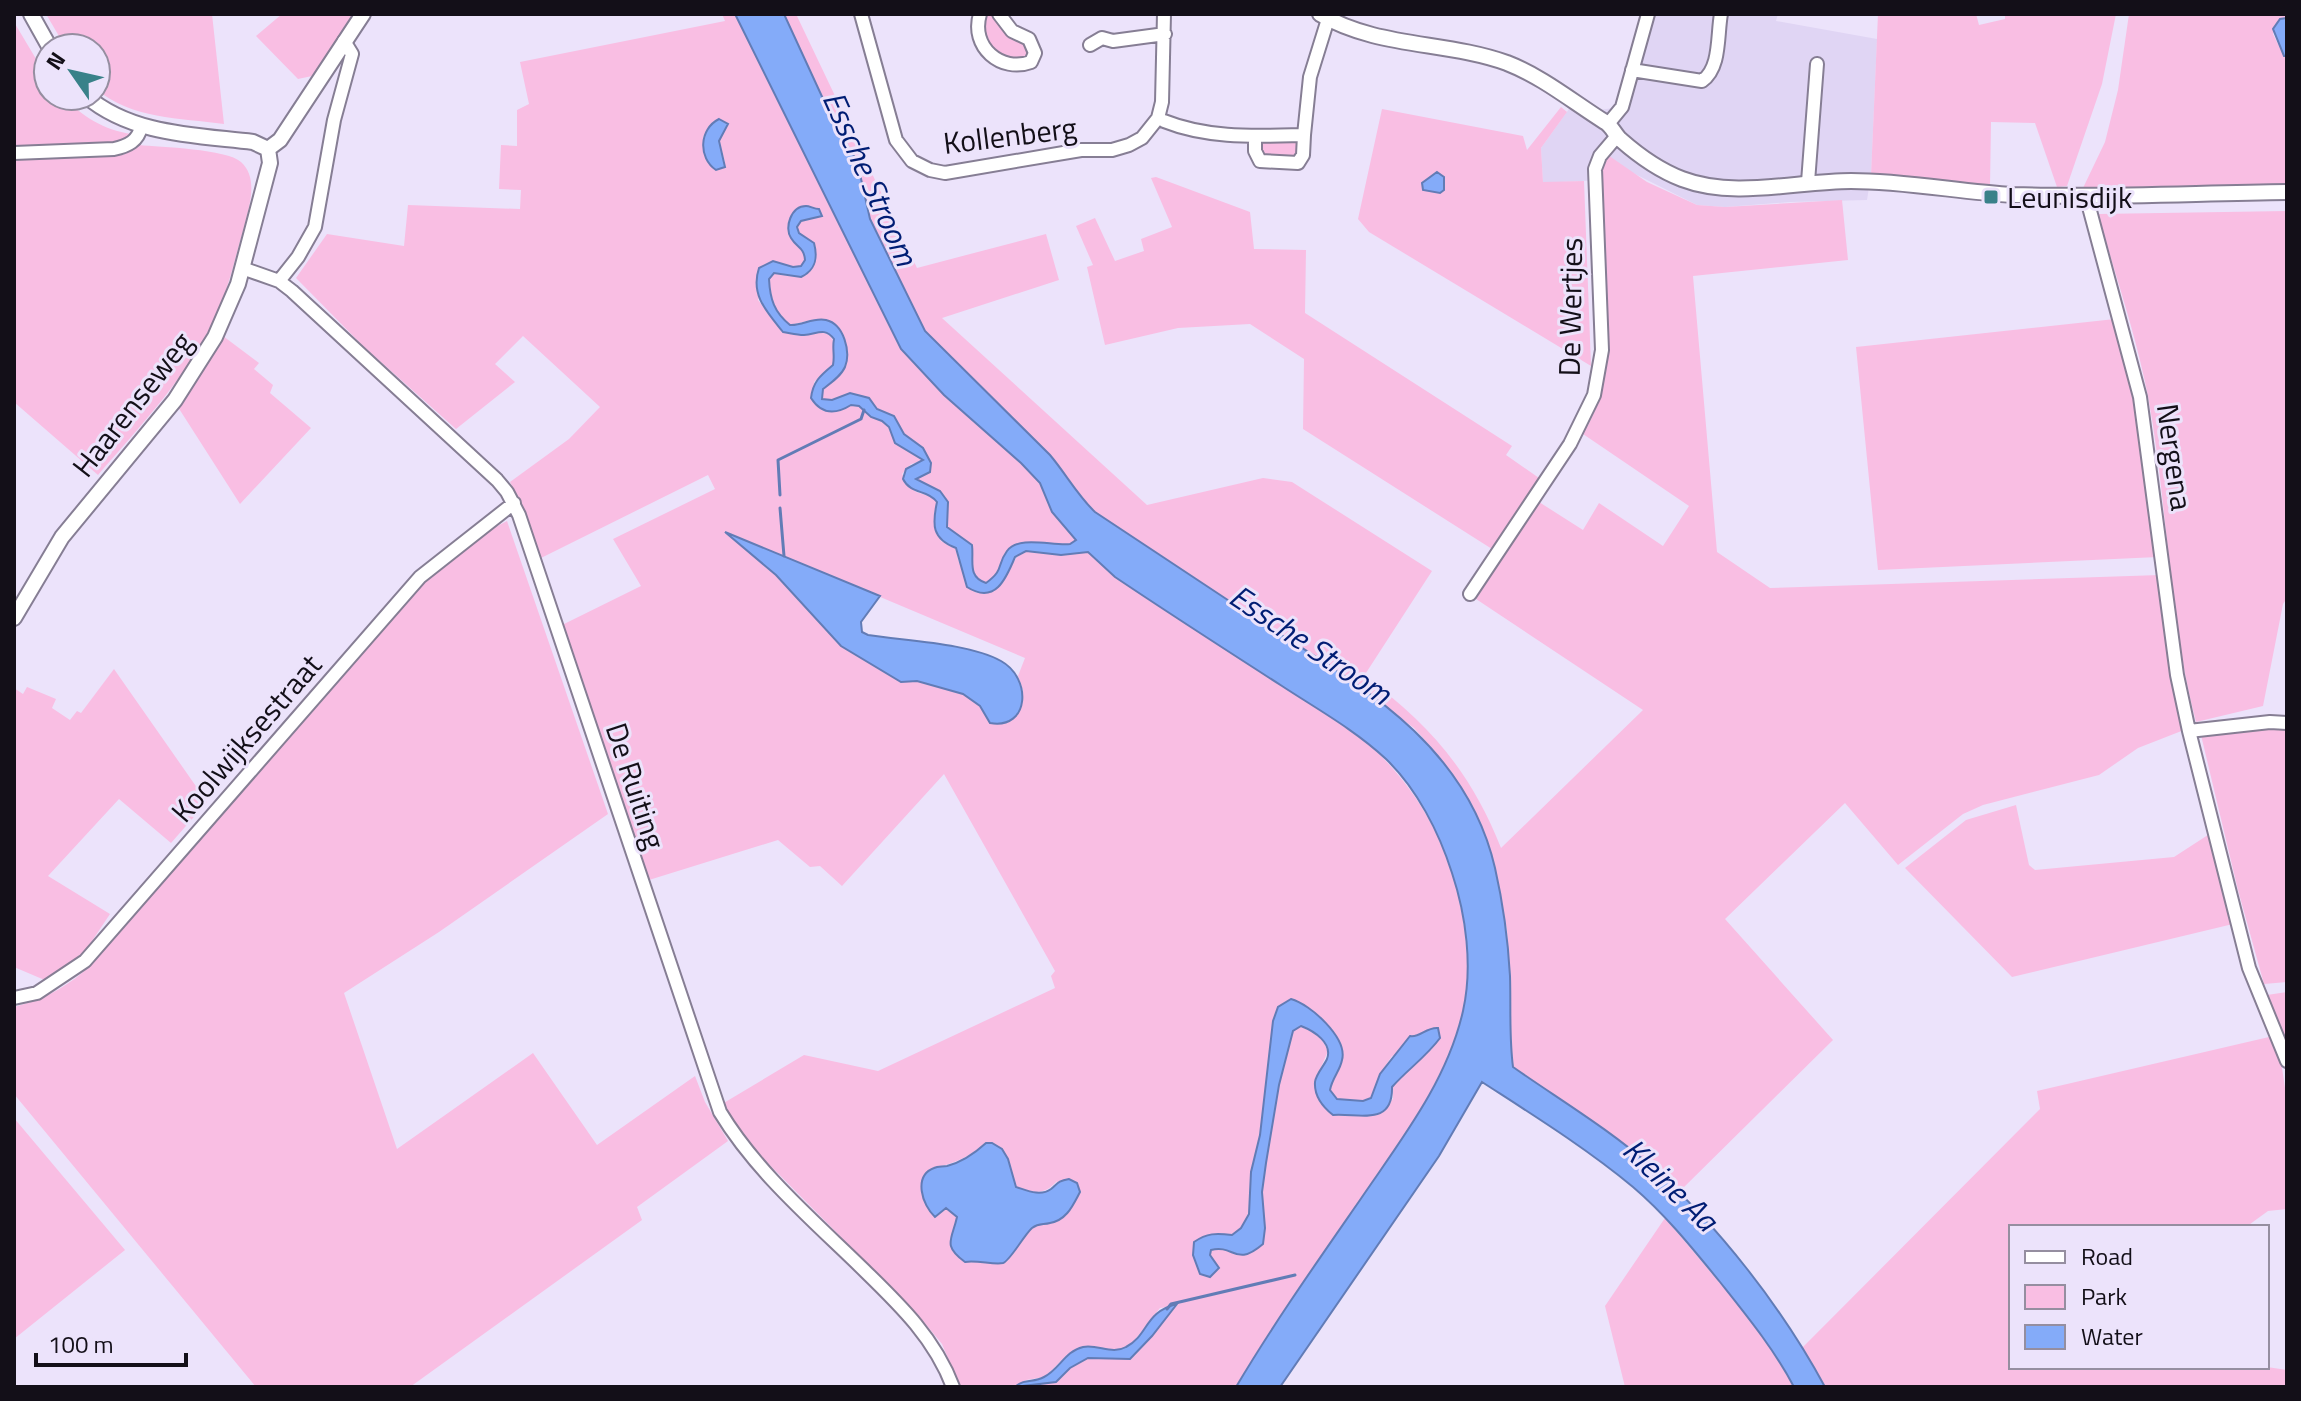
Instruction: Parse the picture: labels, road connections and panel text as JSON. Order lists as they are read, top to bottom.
{
  "streets": {
    "street": [
      "Kollenberg",
      "De Wertjes",
      "Haarenseweg",
      "Nergena",
      "Koolwijksestraat",
      "De Ruiting"
    ]
  },
  "crossings": [
    ["Haarenseweg", "De Ruiting"],
    ["Koolwijksestraat", "De Ruiting"]
  ],
  "water": ["Essche Stroom", "Kleine Aa"],
  "places": {
    "transit": ["Leunisdijk"]
  },
  "legend": ["Road", "Park", "Water"],
  "scale_bar": "100 m",
  "north": "top left"
}
